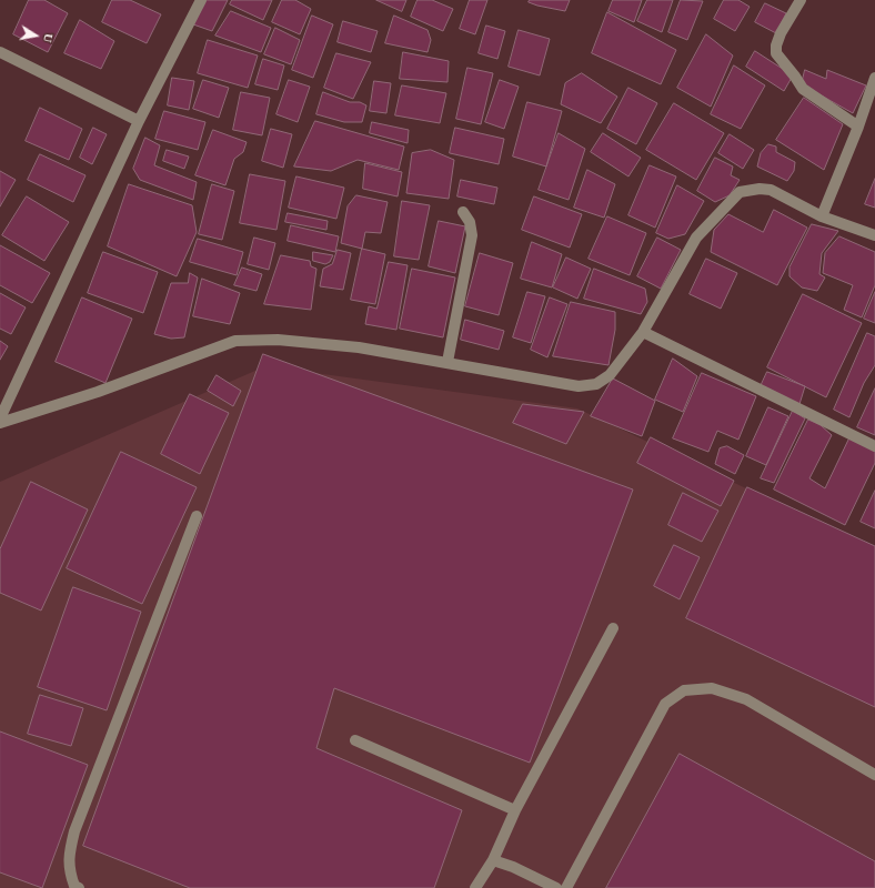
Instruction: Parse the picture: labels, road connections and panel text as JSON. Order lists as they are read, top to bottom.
{
  "north": "right"
}
